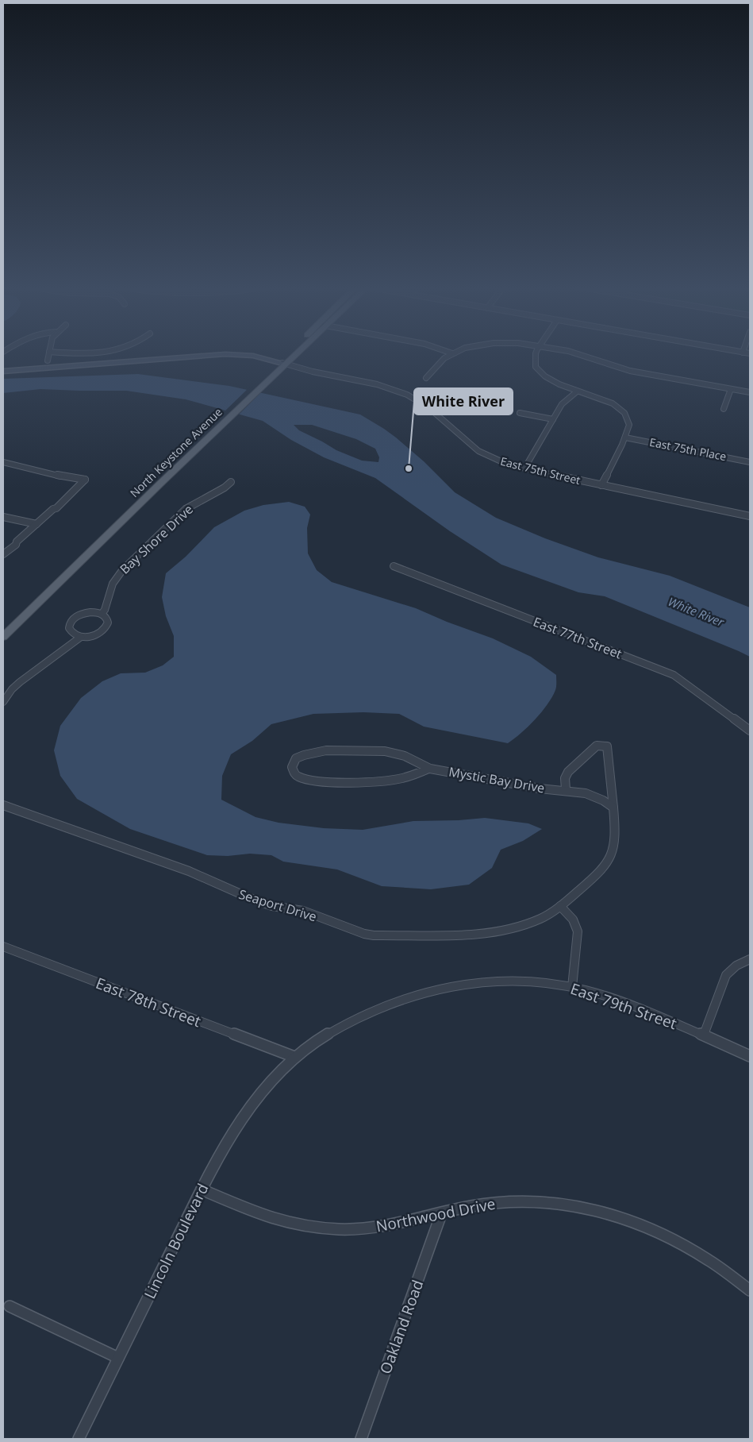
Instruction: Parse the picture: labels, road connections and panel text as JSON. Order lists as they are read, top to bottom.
{
  "streets": {
    "main road": ["North Keystone Avenue"],
    "street": [
      "East 75th Place",
      "East 75th Street",
      "Bay Shore Drive",
      "East 77th Street",
      "Mystic Bay Drive",
      "Seaport Drive",
      "East 78th Street",
      "East 79th Street",
      "Northwood Drive",
      "Lincoln Boulevard",
      "Oakland Road"
    ]
  },
  "crossings": [
    ["North Keystone Avenue", "East 75th Street"],
    ["Mystic Bay Drive", "Seaport Drive"],
    ["East 78th Street", "East 79th Street"],
    ["East 78th Street", "Lincoln Boulevard"],
    ["East 79th Street", "Lincoln Boulevard"],
    ["Northwood Drive", "Lincoln Boulevard"],
    ["Northwood Drive", "Oakland Road"]
  ],
  "water": ["White River"],
  "places": ["White River"]
}
